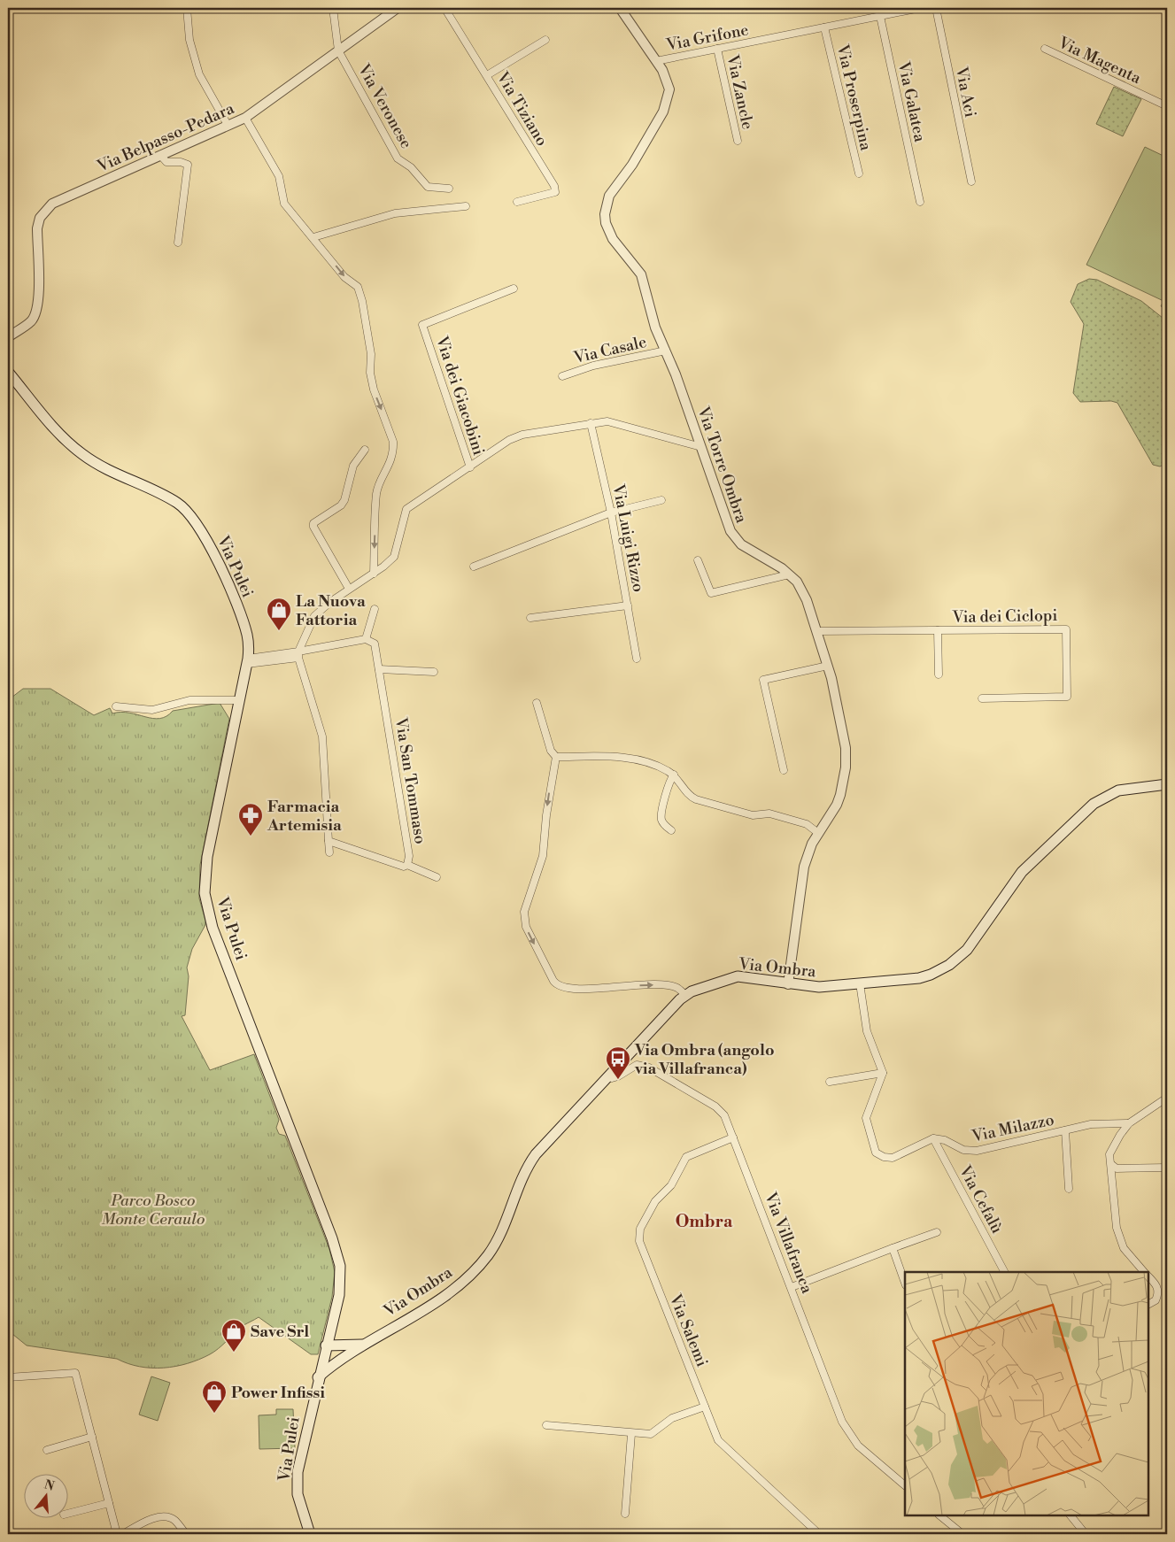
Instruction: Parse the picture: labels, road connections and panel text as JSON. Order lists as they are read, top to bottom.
{
  "streets": {
    "main road": ["Via Pulei", "Via Ombra"],
    "street": [
      "Via Grifone",
      "Via Magenta",
      "Via Zancle",
      "Via Aci",
      "Via Proserpina",
      "Via Galatea",
      "Via Veronese",
      "Via Tiziano",
      "Via Belpasso-Pedara",
      "Via Casale",
      "Via dei Giacobini",
      "Via Torre Ombra",
      "Via Luigi Rizzo",
      "Via dei Ciclopi",
      "Via San Tommaso",
      "Via Milazzo",
      "Via Cefalù",
      "Via Villafranca",
      "Via Salemi"
    ]
  },
  "crossings": [
    ["Via Grifone", "Via Zancle"],
    ["Via Grifone", "Via Proserpina"],
    ["Via Grifone", "Via Galatea"],
    ["Via Grifone", "Via Torre Ombra"],
    ["Via Veronese", "Via Belpasso-Pedara"],
    ["Via Casale", "Via Torre Ombra"],
    ["Via Torre Ombra", "Via dei Ciclopi"],
    ["Via Torre Ombra", "Via Ombra"],
    ["Via Ombra", "Via Villafranca"],
    ["Via Milazzo", "Via Cefalù"],
    ["Via Villafranca", "Via Salemi"]
  ],
  "districts": ["Ombra"],
  "parks": ["Parco Bosco Monte Ceraulo"],
  "places": {
    "shop": ["La Nuova Fattoria", "Save Srl", "Power Infissi"],
    "pharmacy": ["Farmacia Artemisia"],
    "bus stop": ["Via Ombra (angolo via Villafranca)"]
  },
  "north": "top"
}
